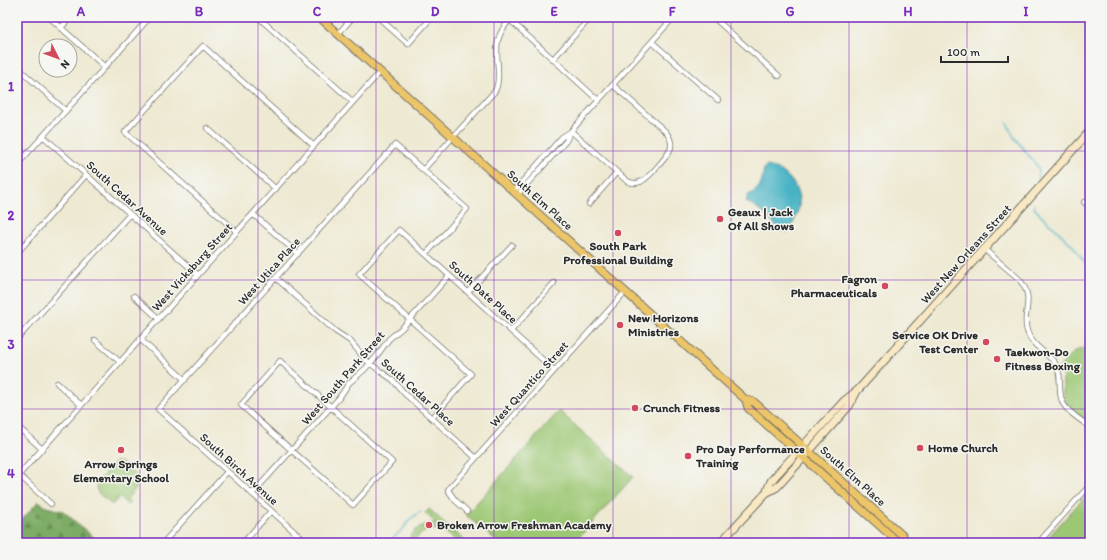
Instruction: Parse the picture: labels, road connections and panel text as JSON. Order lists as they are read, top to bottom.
{
  "streets": {
    "main road": ["South Elm Place", "West New Orleans Street"],
    "street": [
      "South Cedar Avenue",
      "West Vicksburg Street",
      "West Utica Place",
      "South Date Place",
      "West South Park Street",
      "West Quantico Street",
      "South Cedar Place",
      "South Birch Avenue"
    ]
  },
  "crossings": [
    ["South Cedar Avenue", "West Vicksburg Street"],
    ["South Elm Place", "West New Orleans Street"],
    ["South Elm Place", "West Vicksburg Street"],
    ["South Elm Place", "West Quantico Street"],
    ["West Utica Place", "South Cedar Place"],
    ["West Utica Place", "South Birch Avenue"],
    ["South Date Place", "West South Park Street"],
    ["South Date Place", "West Quantico Street"],
    ["West South Park Street", "South Cedar Place"],
    ["West South Park Street", "South Birch Avenue"],
    ["West Quantico Street", "South Cedar Place"]
  ],
  "places": [
    "Geaux | Jack Of All Shows",
    "South Park Professional Building",
    "Fagron Pharmaceuticals",
    "New Horizons Ministries",
    "Service OK Drive Test Center",
    "Taekwon-Do Fitness Boxing",
    "Crunch Fitness",
    "Home Church",
    "Arrow Springs Elementary School",
    "Pro Day Performance Training",
    "Broken Arrow Freshman Academy"
  ],
  "scale_bar": "100 m",
  "north": "bottom right",
  "grid": {
    "columns": [
      "A",
      "B",
      "C",
      "D",
      "E",
      "F",
      "G",
      "H",
      "I"
    ],
    "rows": [
      "1",
      "2",
      "3",
      "4"
    ]
  }
}
